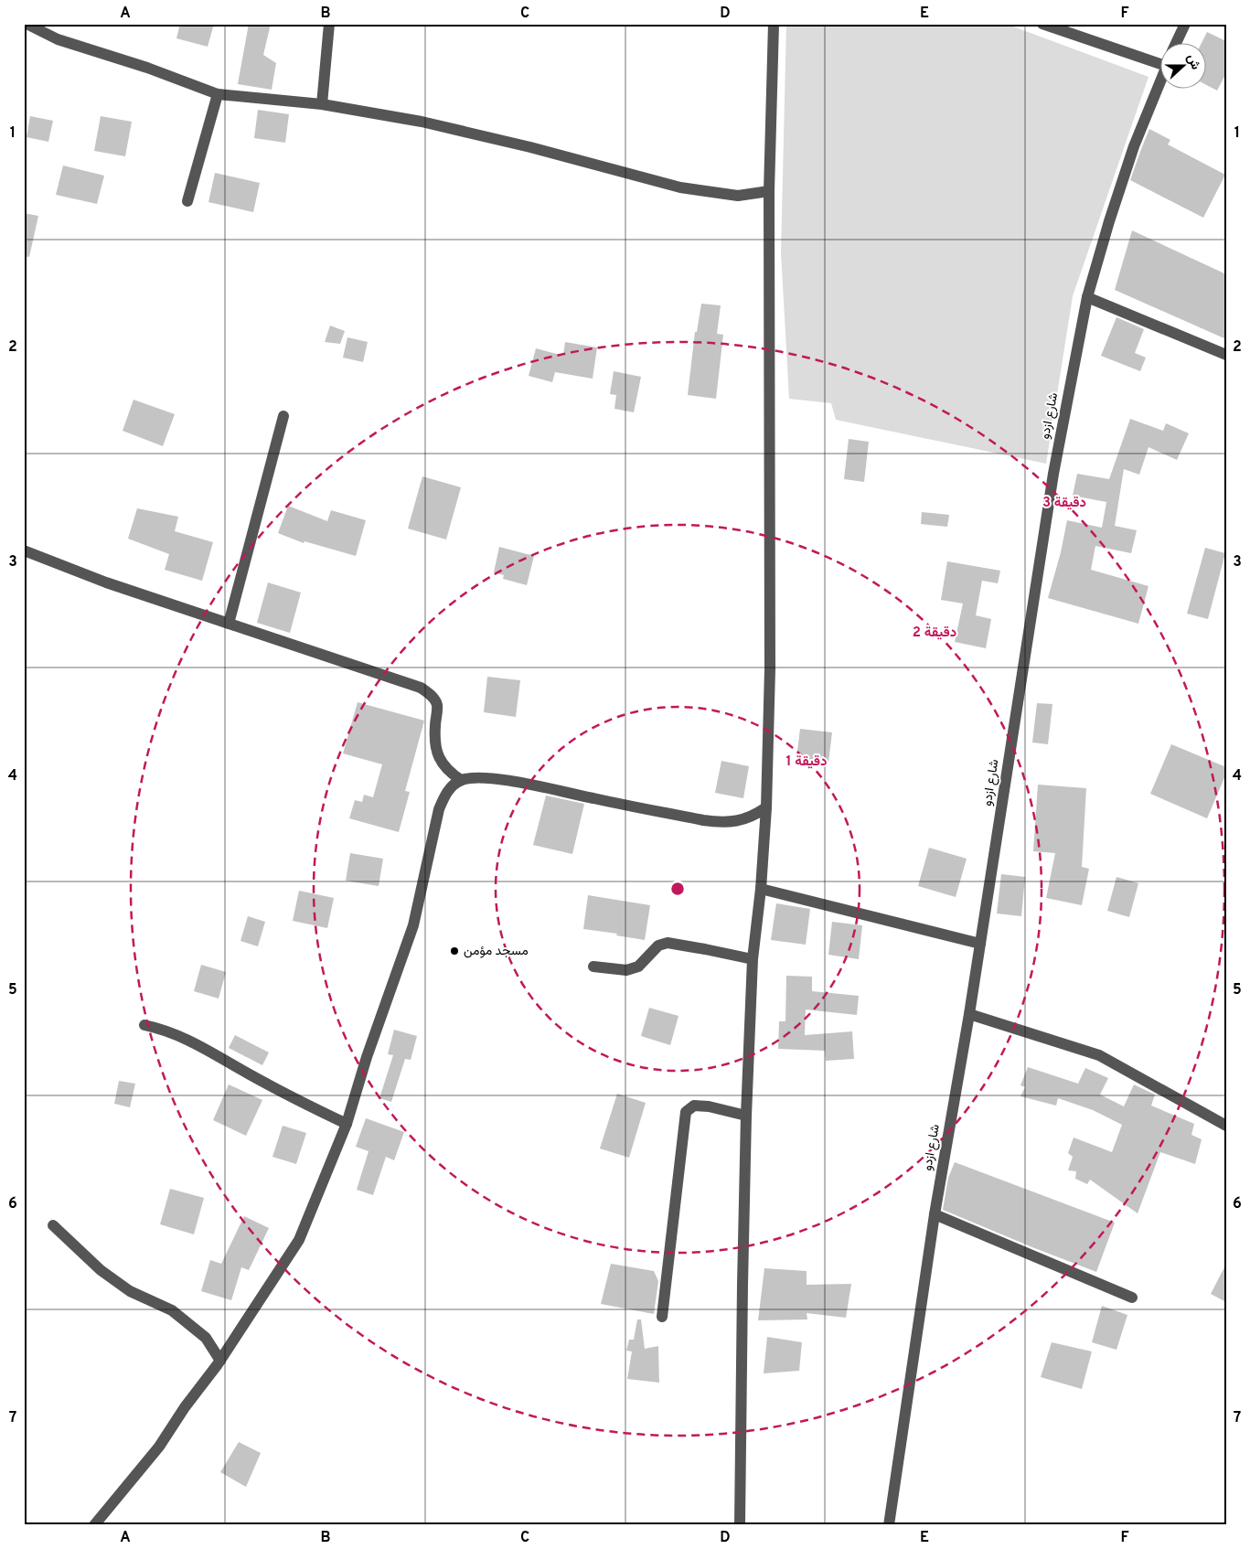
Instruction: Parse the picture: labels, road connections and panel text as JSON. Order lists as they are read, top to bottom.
{
  "streets": {
    "street": ["شارع ازدو"]
  },
  "places": ["مسجد مؤمن"],
  "north": "right",
  "grid": {
    "columns": [
      "A",
      "B",
      "C",
      "D",
      "E",
      "F"
    ],
    "rows": [
      "1",
      "2",
      "3",
      "4",
      "5",
      "6",
      "7"
    ]
  },
  "rings": ["3 دقيقة", "2 دقيقة", "1 دقيقة"]
}
